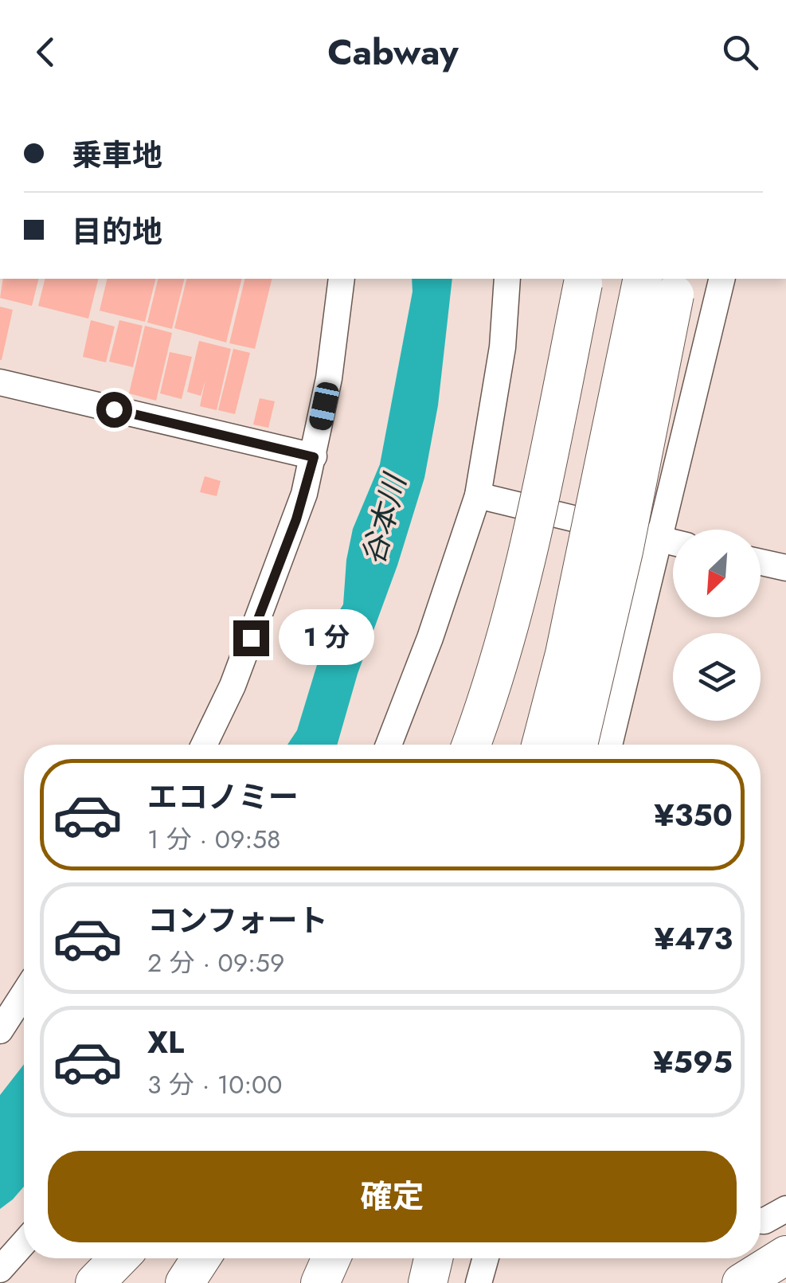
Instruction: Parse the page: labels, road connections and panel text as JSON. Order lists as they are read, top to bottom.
{
  "water": ["谷本川"],
  "north": "bottom left",
  "page": {
    "header": "Cabway",
    "banner": ["乗車地", "目的地"],
    "bubble": "1 分",
    "list": [
      {
        "name": "エコノミー",
        "note": "1 分 · 09:58",
        "value": "¥350"
      },
      {
        "name": "コンフォート",
        "note": "2 分 · 09:59",
        "value": "¥473"
      },
      {
        "name": "XL",
        "note": "3 分 · 10:00",
        "value": "¥595"
      }
    ],
    "buttons": "確定"
  }
}
